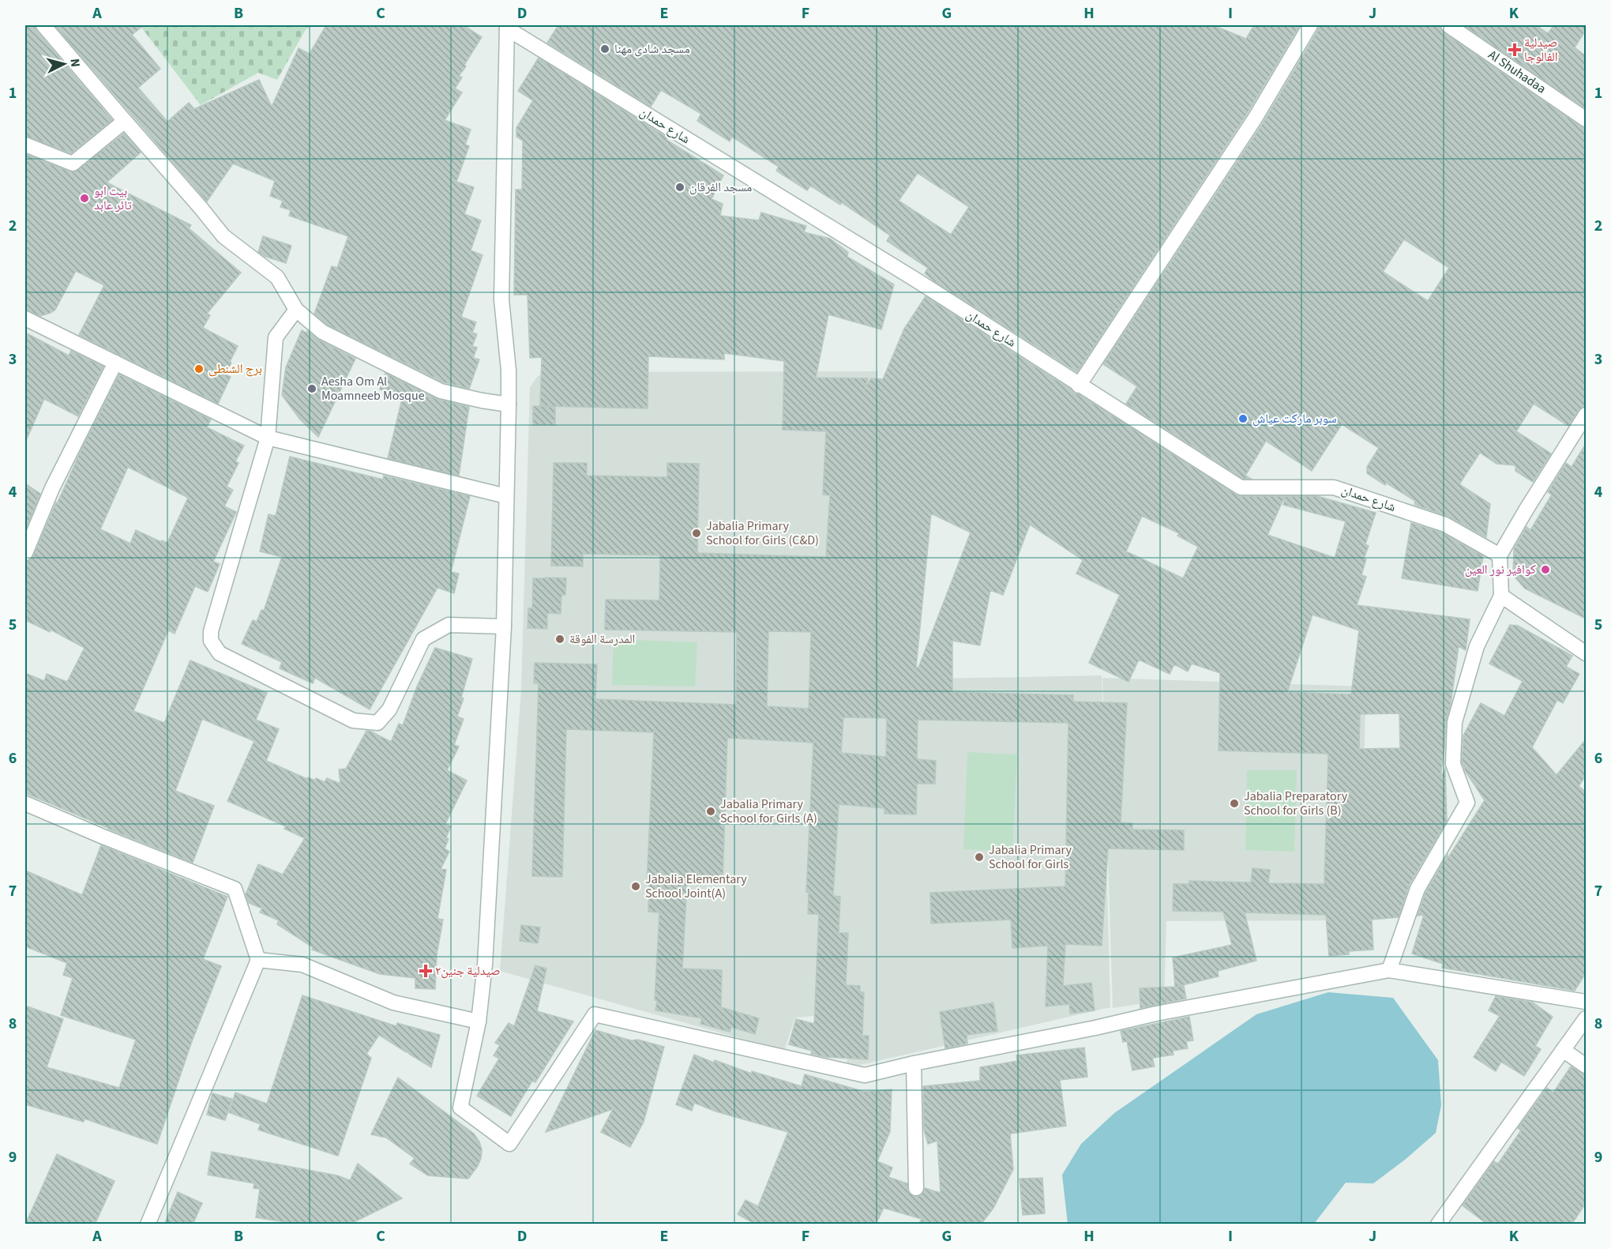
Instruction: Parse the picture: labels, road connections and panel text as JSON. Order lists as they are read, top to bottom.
{
  "streets": {
    "street": ["Al Shuhadaa", "شارع حمدان"]
  },
  "places": {
    "other": [
      "مسجد شادى مهنا",
      "مسجد الفرقان",
      "بيت ابو تائر عابد",
      "برج الشنطى",
      "Aesha Om Al Moamneeb Mosque",
      "سوبر ماركت عياش",
      "Jabalia Primary School for Girls (C&D)",
      "كوافير نور العين",
      "المدرسة الفوقة",
      "Jabalia Preparatory School for Girls (B)",
      "Jabalia Primary School for Girls (A)",
      "Jabalia Primary School for Girls",
      "Jabalia Elementary School Joint(A)"
    ],
    "health": ["صيدلية الفالوجا", "صيدلية جنين٢"]
  },
  "north": "right",
  "grid": {
    "columns": [
      "A",
      "B",
      "C",
      "D",
      "E",
      "F",
      "G",
      "H",
      "I",
      "J",
      "K"
    ],
    "rows": [
      "1",
      "2",
      "3",
      "4",
      "5",
      "6",
      "7",
      "8",
      "9"
    ]
  }
}
